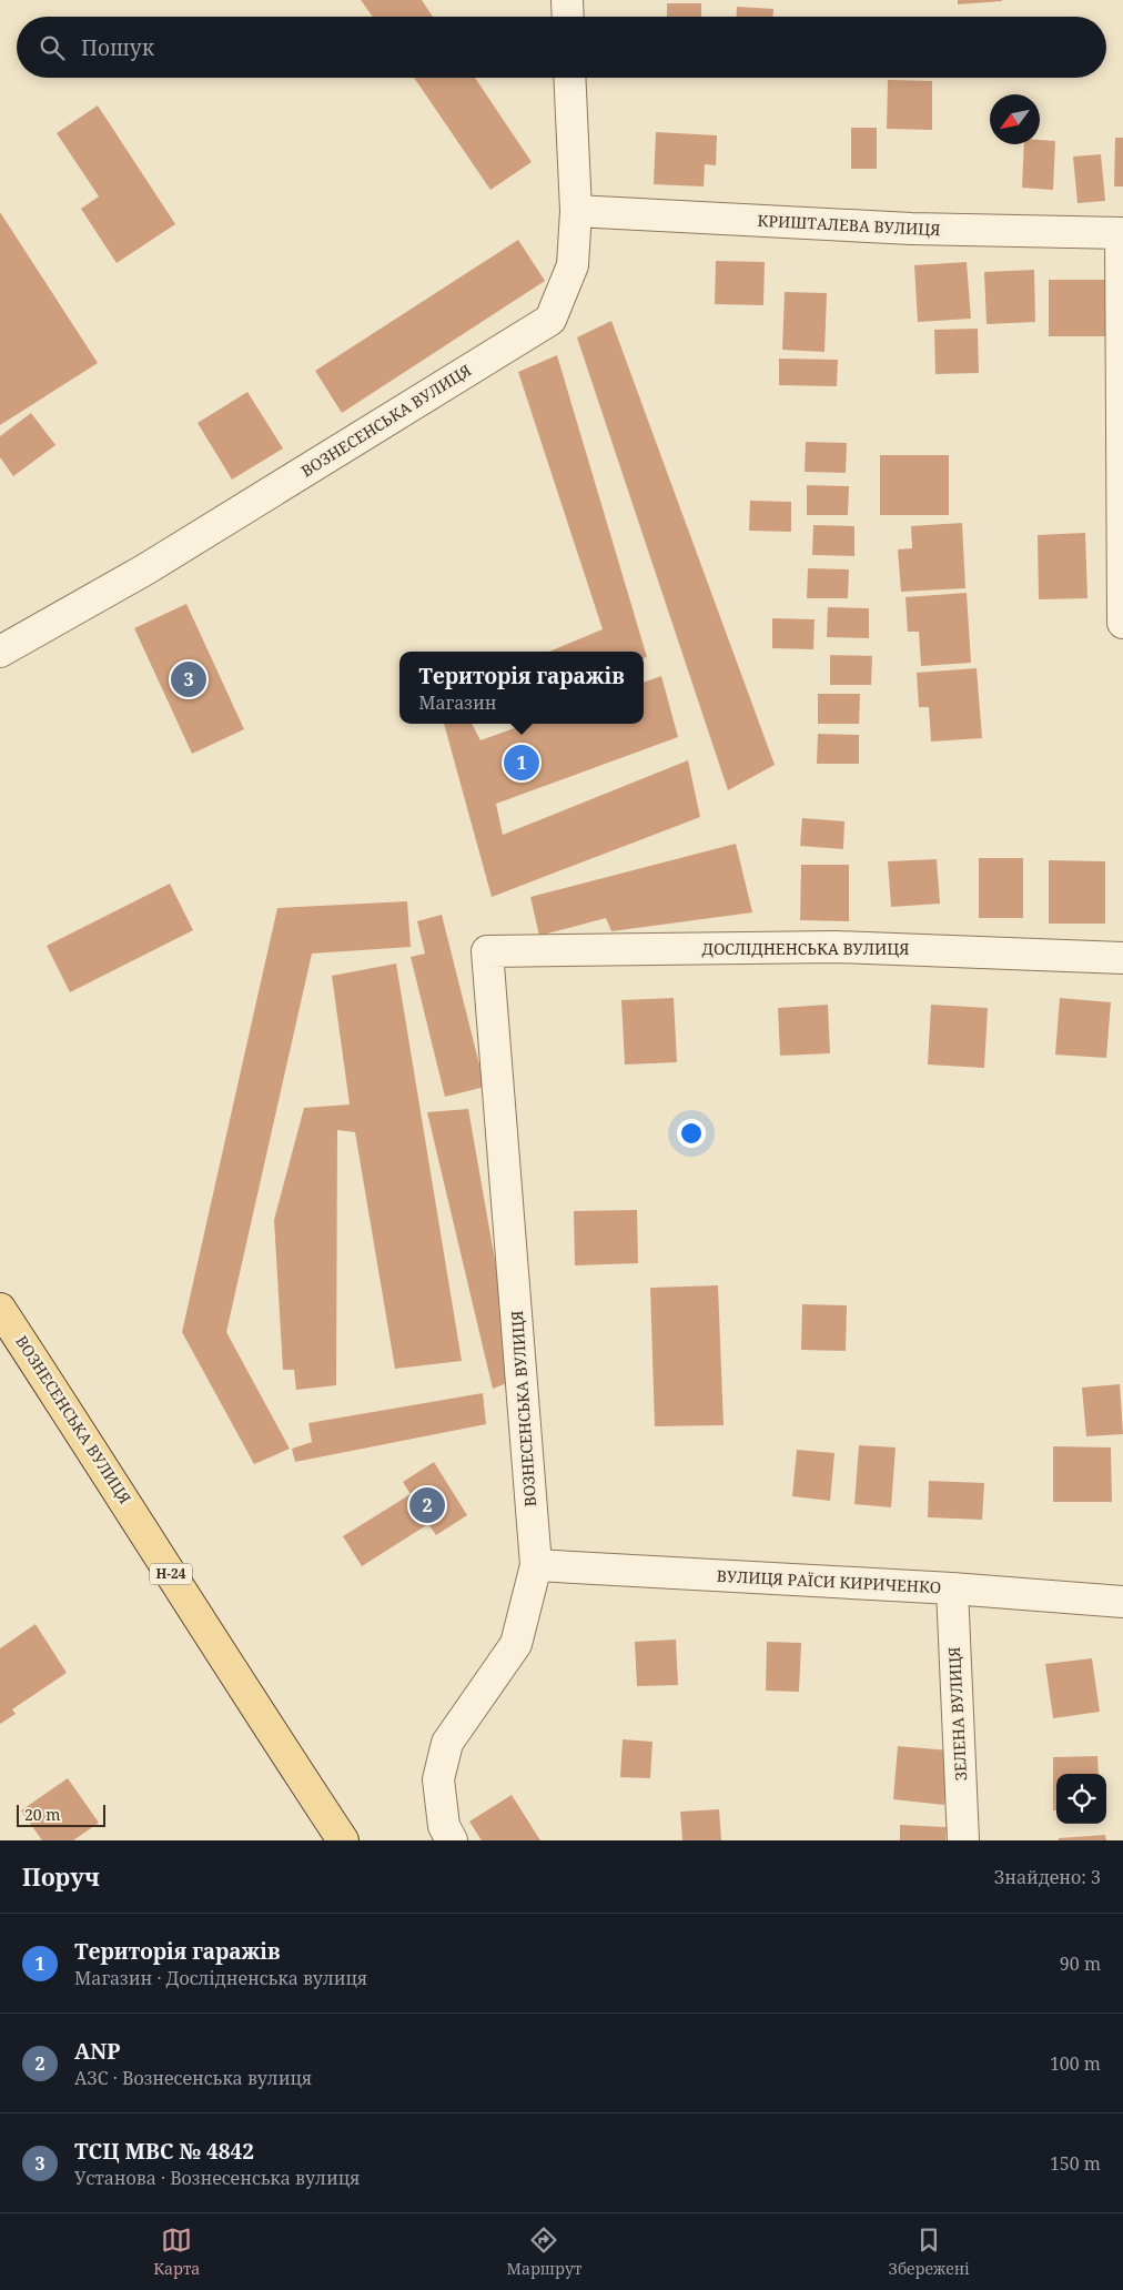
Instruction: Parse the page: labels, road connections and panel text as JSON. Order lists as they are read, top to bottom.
{
  "streets": {
    "main road": ["ВОЗНЕСЕНСЬКА ВУЛИЦЯ", "Н-24"],
    "street": [
      "КРИШТАЛЕВА ВУЛИЦЯ",
      "ДОСЛІДНЕНСЬКА ВУЛИЦЯ",
      "ВУЛИЦЯ РАЇСИ КИРИЧЕНКО",
      "ЗЕЛЕНА ВУЛИЦЯ"
    ]
  },
  "crossings": [
    ["КРИШТАЛЕВА ВУЛИЦЯ", "ВОЗНЕСЕНСЬКА ВУЛИЦЯ"],
    ["ВОЗНЕСЕНСЬКА ВУЛИЦЯ", "ДОСЛІДНЕНСЬКА ВУЛИЦЯ"],
    ["ВОЗНЕСЕНСЬКА ВУЛИЦЯ", "ВУЛИЦЯ РАЇСИ КИРИЧЕНКО"],
    ["ВУЛИЦЯ РАЇСИ КИРИЧЕНКО", "ЗЕЛЕНА ВУЛИЦЯ"]
  ],
  "scale_bar": "20 m",
  "north": "bottom left",
  "page": {
    "search": "Пошук",
    "popup": ["Територія гаражів", "Магазин"],
    "pins": ["3", "1", "2"],
    "scale": "20 m",
    "heading": ["Поруч", "Знайдено: 3"],
    "list": [
      {
        "mark": "1",
        "name": "Територія гаражів",
        "note": "Магазин · Дослідненська вулиця",
        "value": "90 m"
      },
      {
        "mark": "2",
        "name": "ANP",
        "note": "АЗС · Вознесенська вулиця",
        "value": "100 m"
      },
      {
        "mark": "3",
        "name": "ТСЦ МВС № 4842",
        "note": "Установа · Вознесенська вулиця",
        "value": "150 m"
      }
    ],
    "nav": ["Карта", "Маршрут", "Збережені"]
  }
}
